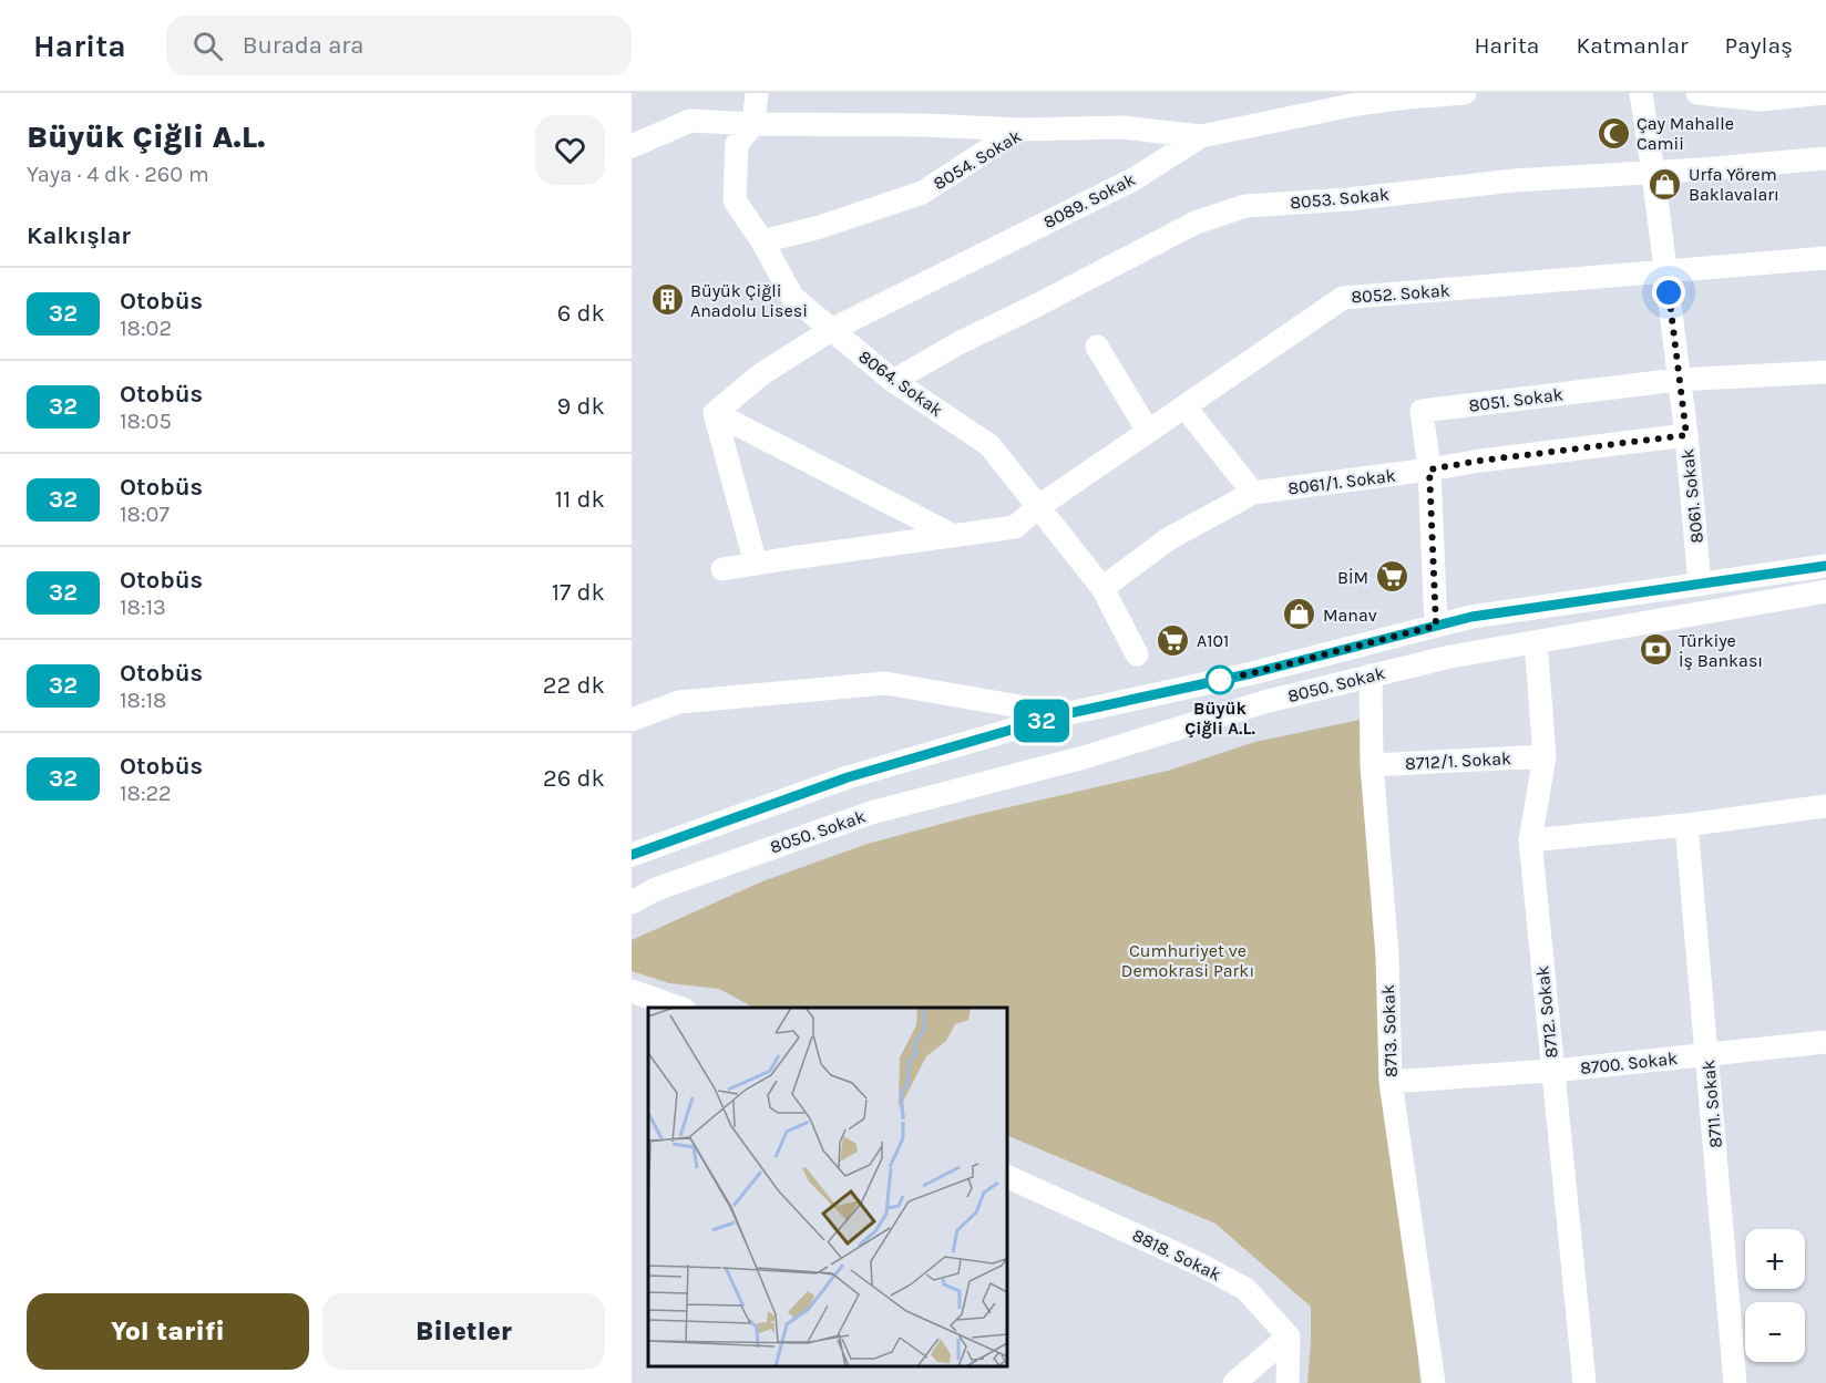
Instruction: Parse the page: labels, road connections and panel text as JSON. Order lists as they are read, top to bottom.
{
  "streets": {
    "street": [
      "8054. Sokak",
      "8053. Sokak",
      "8089. Sokak",
      "8052. Sokak",
      "8064. Sokak",
      "8051. Sokak",
      "8061/1. Sokak",
      "8061. Sokak",
      "8050. Sokak",
      "8712/1. Sokak",
      "8712. Sokak",
      "8713. Sokak",
      "8700. Sokak",
      "8711. Sokak",
      "8818. Sokak"
    ]
  },
  "crossings": [
    ["8054. Sokak", "8089. Sokak"],
    ["8054. Sokak", "8064. Sokak"],
    ["8053. Sokak", "8064. Sokak"],
    ["8053. Sokak", "8061. Sokak"],
    ["8089. Sokak", "8064. Sokak"],
    ["8052. Sokak", "8064. Sokak"],
    ["8052. Sokak", "8061. Sokak"],
    ["8064. Sokak", "8061/1. Sokak"],
    ["8051. Sokak", "8061/1. Sokak"],
    ["8051. Sokak", "8061. Sokak"],
    ["8051. Sokak", "8050. Sokak"],
    ["8061/1. Sokak", "8061. Sokak"],
    ["8061. Sokak", "8050. Sokak"],
    ["8050. Sokak", "8712. Sokak"],
    ["8050. Sokak", "8713. Sokak"],
    ["8712/1. Sokak", "8712. Sokak"],
    ["8712/1. Sokak", "8713. Sokak"],
    ["8712. Sokak", "8700. Sokak"],
    ["8713. Sokak", "8700. Sokak"],
    ["8700. Sokak", "8711. Sokak"]
  ],
  "parks": ["Cumhuriyet ve Demokrasi Parkı"],
  "places": {
    "mosque": ["Çay Mahalle Camii"],
    "shop": ["Urfa Yörem Baklavaları", "Manav"],
    "building": ["Büyük Çiğli Anadolu Lisesi"],
    "supermarket": ["BİM", "A101"],
    "bank": ["Türkiye İş Bankası"],
    "other": ["Büyük Çiğli A.L."]
  },
  "lines": ["bus line 32"],
  "page": {
    "header": "Harita",
    "search": "Burada ara",
    "nav": ["Harita", "Katmanlar", "Paylaş"],
    "heading": [
      ["Büyük Çiğli A.L.", "Yaya · 4 dk · 260 m"],
      "Kalkışlar"
    ],
    "on_map": "32",
    "list": [
      {
        "mark": "32",
        "name": "Otobüs",
        "note": "18:02",
        "value": "6 dk"
      },
      {
        "mark": "32",
        "name": "Otobüs",
        "note": "18:05",
        "value": "9 dk"
      },
      {
        "mark": "32",
        "name": "Otobüs",
        "note": "18:07",
        "value": "11 dk"
      },
      {
        "mark": "32",
        "name": "Otobüs",
        "note": "18:13",
        "value": "17 dk"
      },
      {
        "mark": "32",
        "name": "Otobüs",
        "note": "18:18",
        "value": "22 dk"
      },
      {
        "mark": "32",
        "name": "Otobüs",
        "note": "18:22",
        "value": "26 dk"
      }
    ],
    "map_buttons": ["+", "−"],
    "buttons": ["Yol tarifi", "Biletler"]
  }
}
